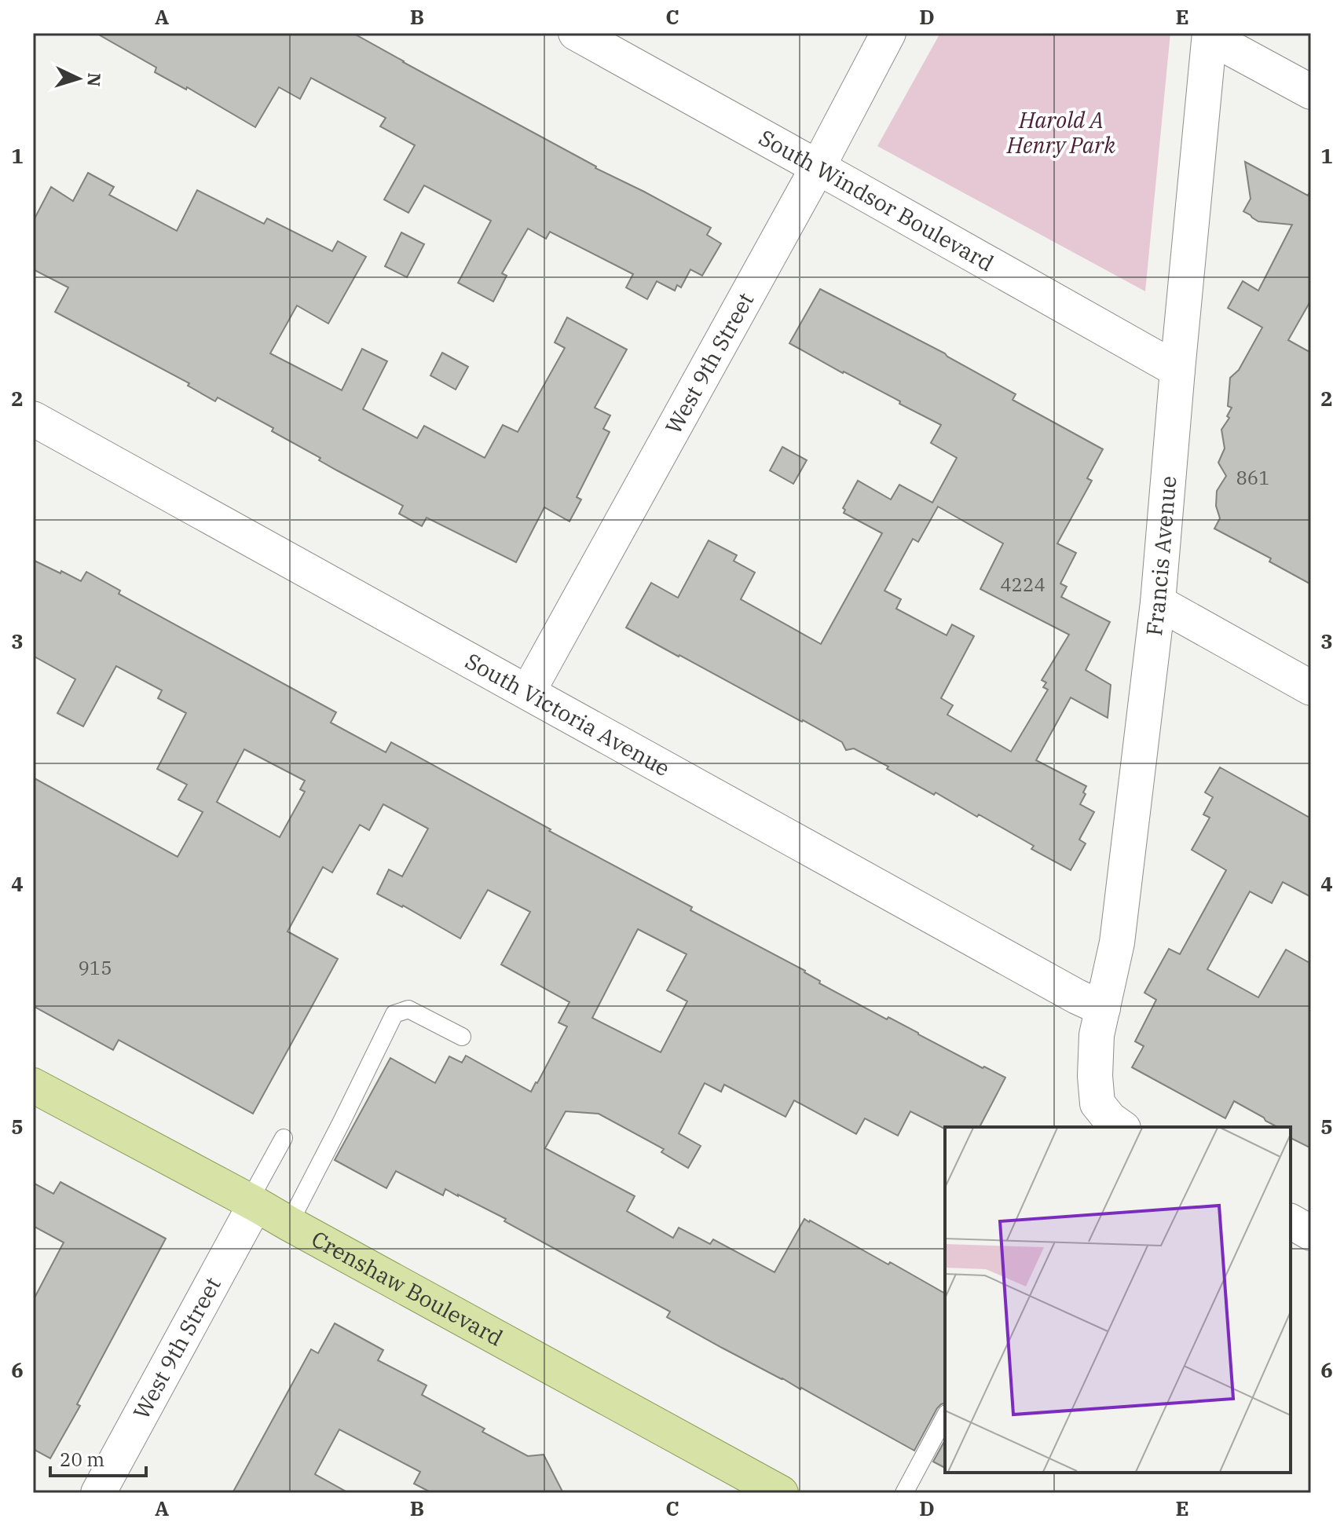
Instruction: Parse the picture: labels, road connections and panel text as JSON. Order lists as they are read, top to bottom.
{
  "streets": {
    "main road": ["Crenshaw Boulevard"],
    "street": [
      "South Windsor Boulevard",
      "West 9th Street",
      "Francis Avenue",
      "South Victoria Avenue"
    ]
  },
  "crossings": [
    ["South Windsor Boulevard", "West 9th Street"],
    ["South Windsor Boulevard", "Francis Avenue"],
    ["West 9th Street", "South Victoria Avenue"],
    ["West 9th Street", "Crenshaw Boulevard"],
    ["Francis Avenue", "South Victoria Avenue"]
  ],
  "parks": ["Harold A Henry Park"],
  "house_numbers": ["861", "4224", "915"],
  "scale_bar": "20 m",
  "north": "right",
  "grid": {
    "columns": [
      "A",
      "B",
      "C",
      "D",
      "E"
    ],
    "rows": [
      "1",
      "2",
      "3",
      "4",
      "5",
      "6"
    ]
  }
}
